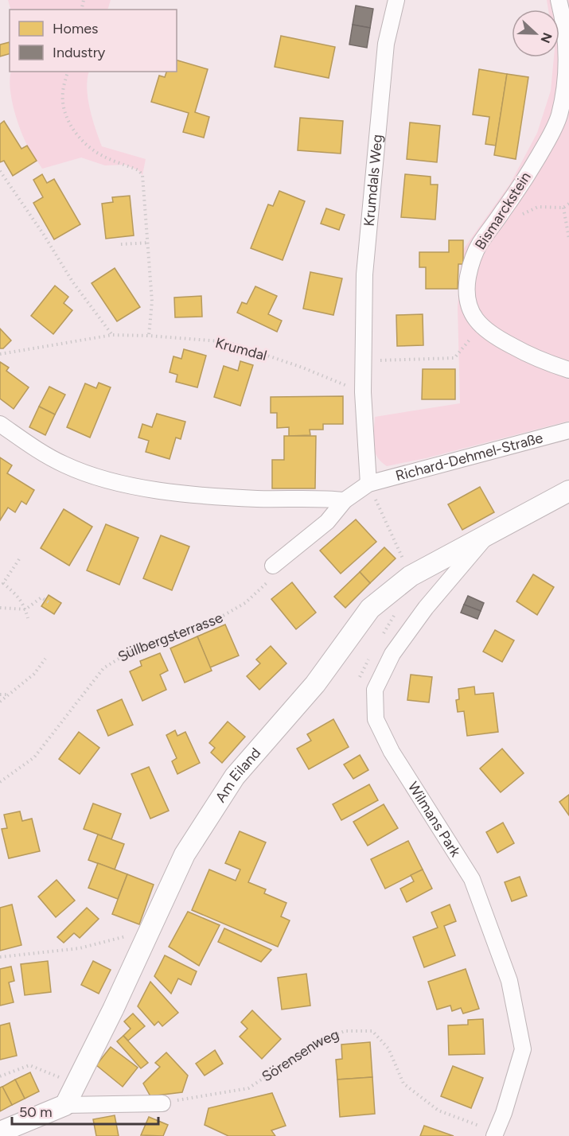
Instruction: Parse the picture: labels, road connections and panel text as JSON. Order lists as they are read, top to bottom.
{
  "streets": {
    "street": [
      "Krumdals Weg",
      "Bismarckstein",
      "Richard-Dehmel-Straße",
      "Am Eiland",
      "Wilmans Park"
    ],
    "path": ["Krumdal", "Süllbergsterrasse", "Sörensenweg"]
  },
  "crossings": [
    ["Krumdals Weg", "Krumdal"],
    ["Krumdals Weg", "Richard-Dehmel-Straße"],
    ["Am Eiland", "Wilmans Park"],
    ["Wilmans Park", "Sörensenweg"]
  ],
  "legend": ["Homes", "Industry"],
  "scale_bar": "50 m",
  "north": "right"
}
